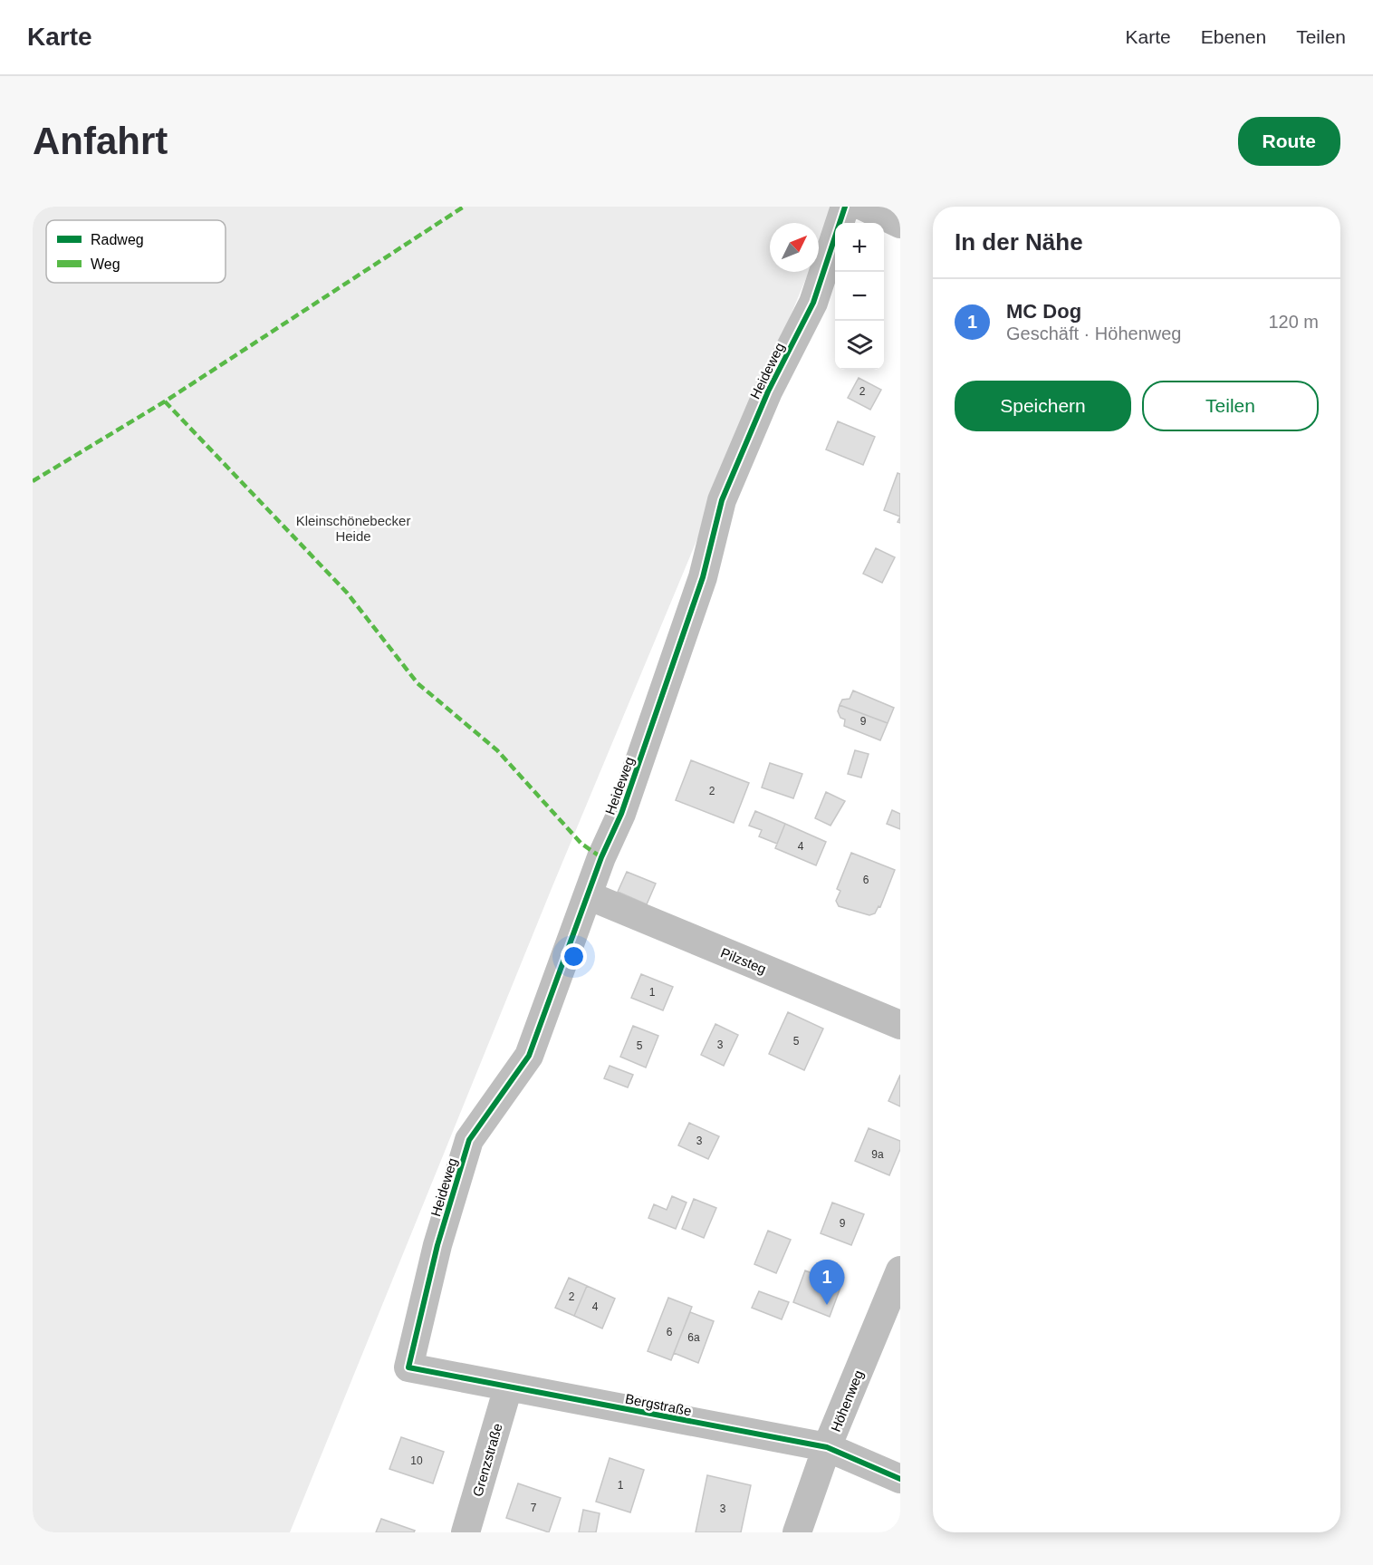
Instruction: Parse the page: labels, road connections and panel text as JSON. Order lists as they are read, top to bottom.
{
  "streets": {
    "street": [
      "Heideweg",
      "Pilzsteg",
      "Höhenweg",
      "Bergstraße",
      "Grenzstraße"
    ]
  },
  "crossings": [
    ["Heideweg", "Pilzsteg"],
    ["Heideweg", "Bergstraße"],
    ["Höhenweg", "Bergstraße"],
    ["Bergstraße", "Grenzstraße"]
  ],
  "parks": ["Kleinschönebecker Heide"],
  "house_numbers": [
    "2",
    "9",
    "2",
    "4",
    "6",
    "1",
    "5",
    "3",
    "5",
    "3",
    "9a",
    "9",
    "2",
    "4",
    "6",
    "6a",
    "10",
    "1",
    "7",
    "3"
  ],
  "legend": ["Radweg", "Weg"],
  "north": "top right",
  "page": {
    "header": "Karte",
    "nav": ["Karte", "Ebenen", "Teilen"],
    "buttons": [
      "Route",
      ["Speichern", "Teilen"]
    ],
    "title": "Anfahrt",
    "heading": "In der Nähe",
    "map_buttons": ["+", "−"],
    "list": [
      {
        "mark": "1",
        "name": "MC Dog",
        "note": "Geschäft · Höhenweg",
        "value": "120 m"
      }
    ],
    "pins": "1"
  }
}
